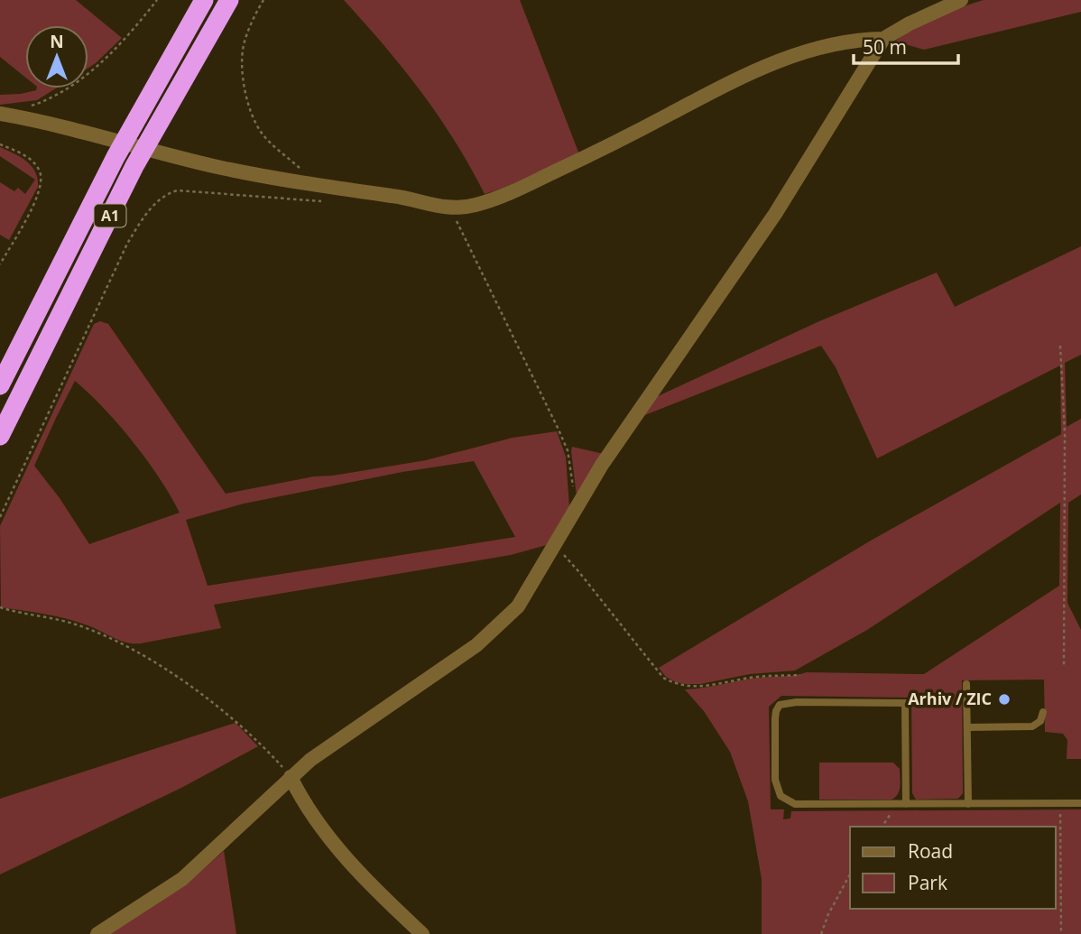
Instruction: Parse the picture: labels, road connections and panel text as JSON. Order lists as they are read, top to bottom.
{
  "streets": {
    "highway": ["A1"]
  },
  "places": ["Arhiv / ZIC"],
  "legend": ["Road", "Park"],
  "scale_bar": "50 m",
  "north": "top"
}
